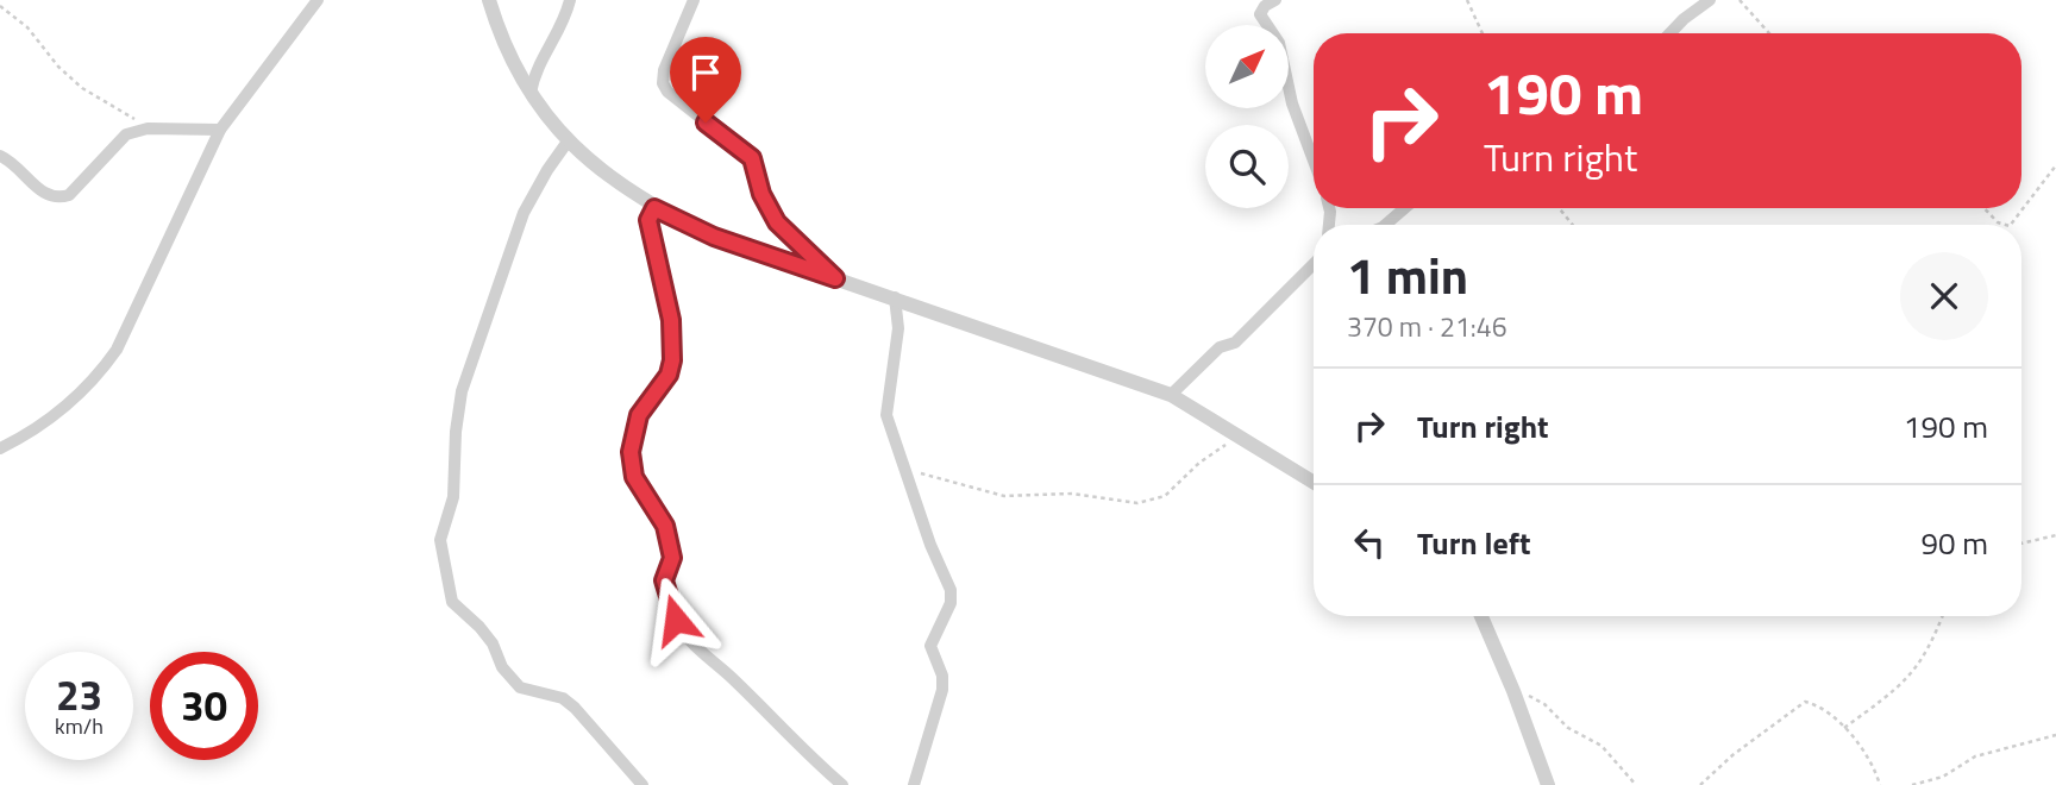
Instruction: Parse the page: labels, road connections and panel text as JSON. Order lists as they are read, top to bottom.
{
  "north": "top right",
  "page": {
    "turn": ["190 m", "Turn right"],
    "heading": ["1 min", "370 m · 21:46"],
    "list": [
      {
        "name": "Turn right",
        "value": "190 m"
      },
      {
        "name": "Turn left",
        "value": "90 m"
      }
    ],
    "speed": "23 km/h",
    "limit": "30"
  }
}
